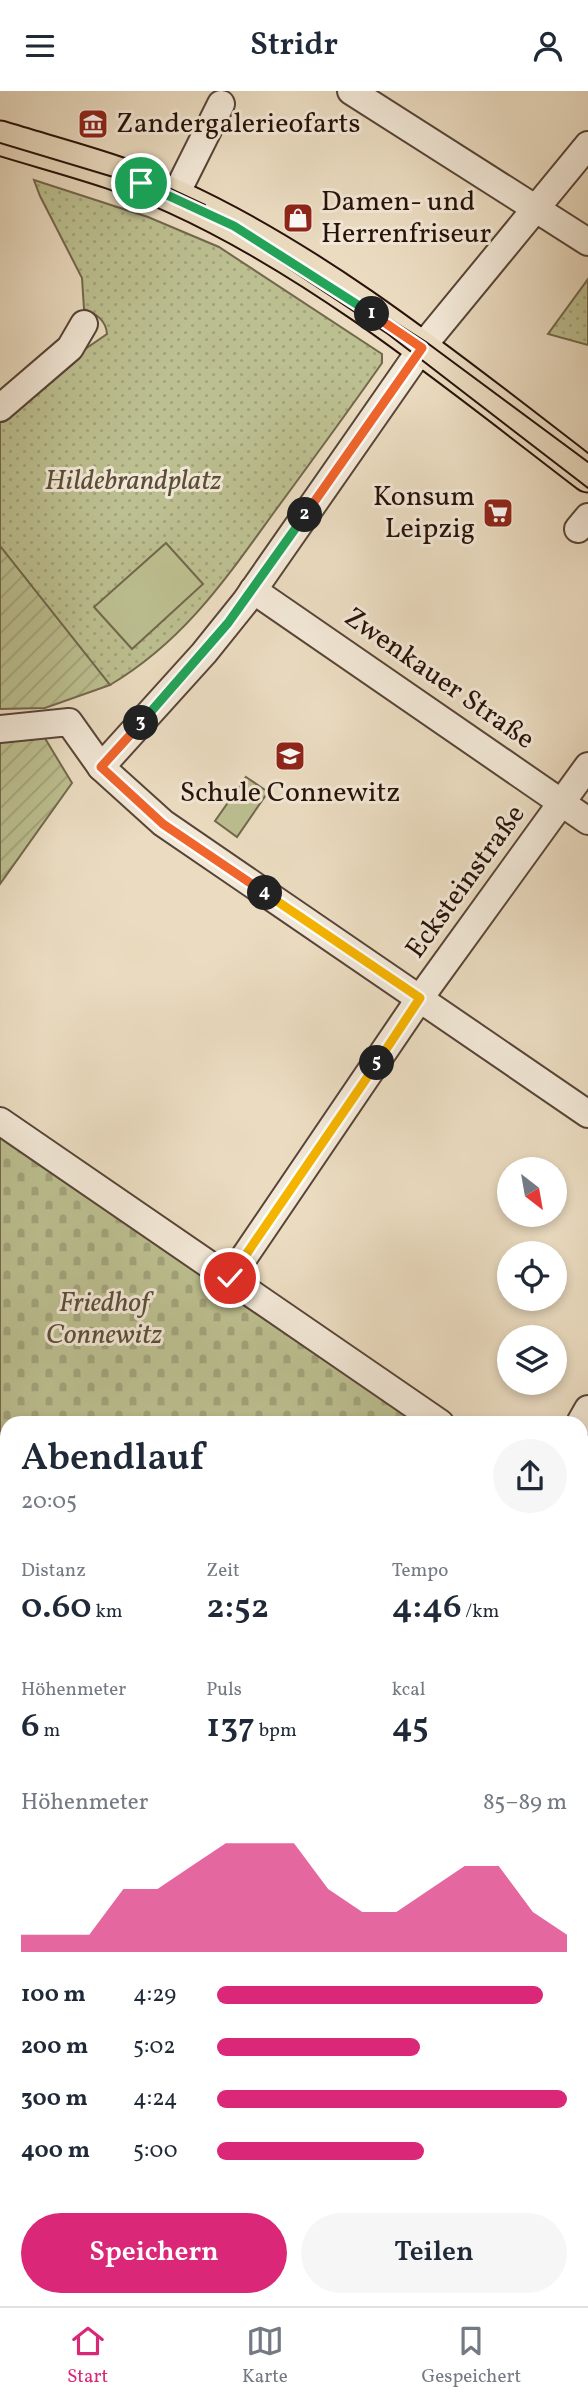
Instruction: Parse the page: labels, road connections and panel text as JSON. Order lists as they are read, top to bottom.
{
  "streets": {
    "street": ["Zwenkauer Straße", "Ecksteinstraße"]
  },
  "crossings": [
    ["Zwenkauer Straße", "Ecksteinstraße"]
  ],
  "parks": ["Hildebrandplatz", "Friedhof Connewitz"],
  "places": {
    "museum": ["Zandergalerieofarts"],
    "shop": ["Damen- und Herrenfriseur"],
    "supermarket": ["Konsum Leipzig"],
    "school or university": ["Schule Connewitz"]
  },
  "north": "bottom right",
  "page": {
    "header": "Stridr",
    "pins": [
      "1",
      "2",
      "3",
      "4",
      "5"
    ],
    "heading": ["Abendlauf", "20:05"],
    "stats": [
      ["Distanz", "0.60 km"],
      ["Zeit", "2:52"],
      ["Tempo", "4:46 /km"],
      ["Höhenmeter", "6 m"],
      ["Puls", "137 bpm"],
      ["kcal", "45"]
    ],
    "chart": ["Höhenmeter", "85–89 m"],
    "list": [
      {
        "name": "100 m",
        "note": "4:29"
      },
      {
        "name": "200 m",
        "note": "5:02"
      },
      {
        "name": "300 m",
        "note": "4:24"
      },
      {
        "name": "400 m",
        "note": "5:00"
      }
    ],
    "buttons": ["Speichern", "Teilen"],
    "tabs": ["Start", "Karte", "Gespeichert"]
  }
}
